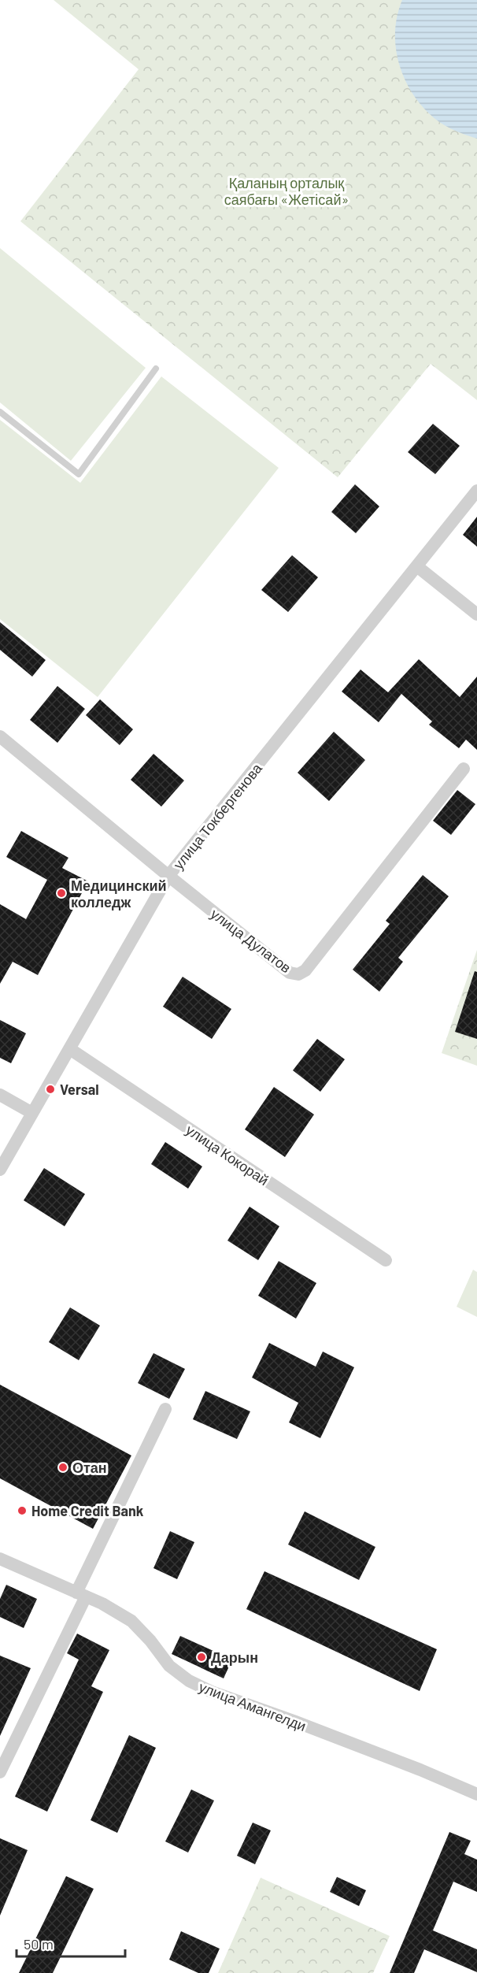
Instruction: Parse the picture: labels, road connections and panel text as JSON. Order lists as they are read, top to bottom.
{
  "streets": {
    "street": [
      "улица Токбергенова",
      "улица Дулатов",
      "улица Кокорай",
      "улица Амангелди"
    ]
  },
  "crossings": [
    ["улица Токбергенова", "улица Дулатов"],
    ["улица Токбергенова", "улица Кокорай"]
  ],
  "parks": ["Қаланың орталық саябағы «Жетісай»"],
  "places": [
    "Медицинский колледж",
    "Versal",
    "Отан",
    "Home Credit Bank",
    "Дарын"
  ],
  "scale_bar": "50 m"
}
